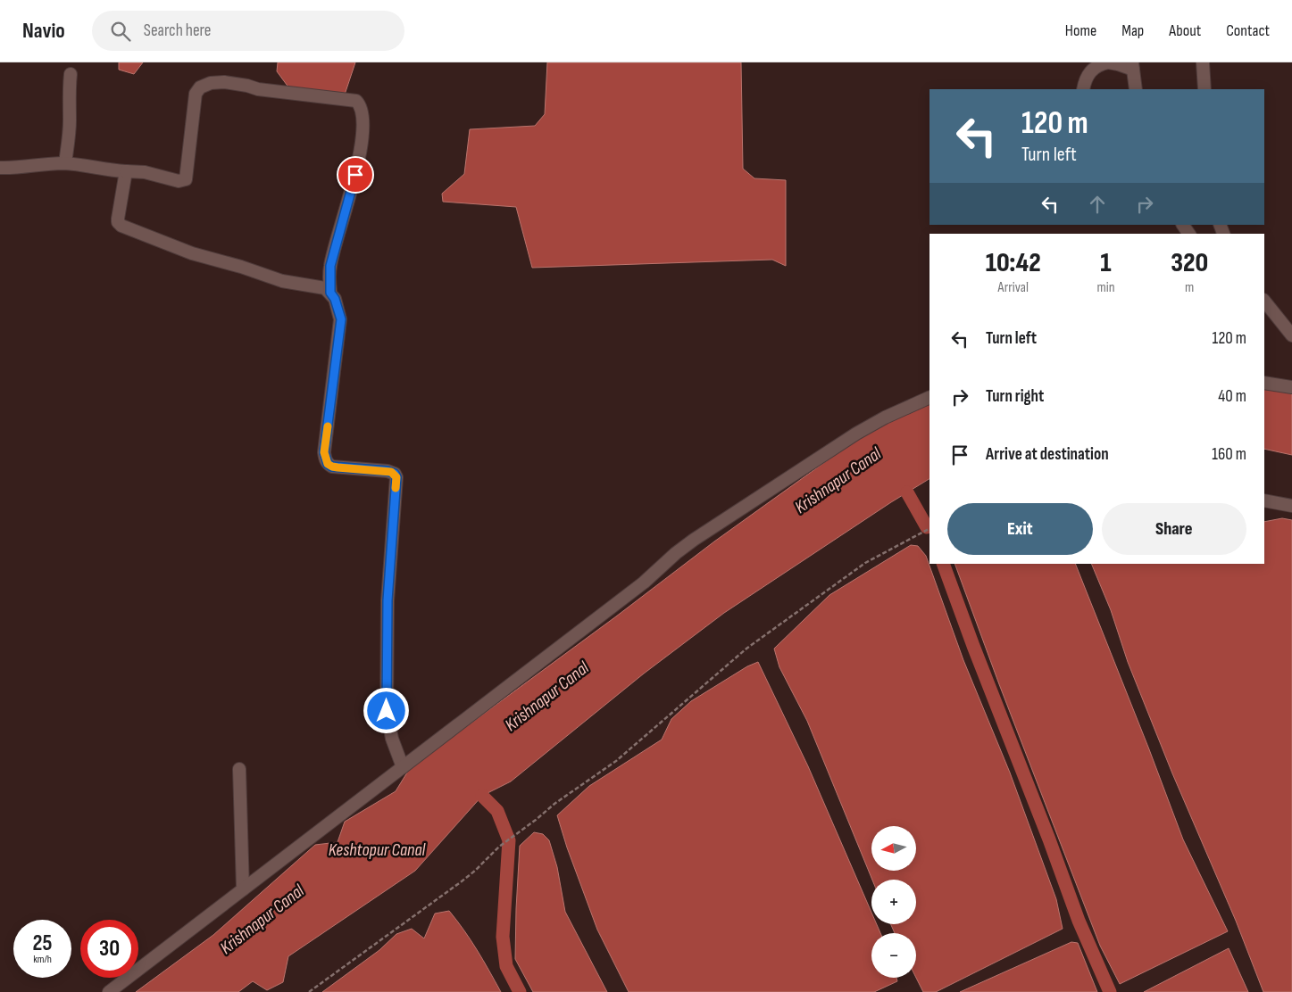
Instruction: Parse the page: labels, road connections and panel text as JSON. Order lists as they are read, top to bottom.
{
  "water": ["Krishnapur Canal", "Keshtopur Canal"],
  "north": "left",
  "page": {
    "header": "Navio",
    "search": "Search here",
    "nav": [
      "Home",
      "Map",
      "About",
      "Contact"
    ],
    "turn": ["120 m", "Turn left"],
    "eta": [
      "10:42",
      "Arrival",
      "1",
      "min",
      "320",
      "m"
    ],
    "list": [
      {
        "name": "Turn left",
        "value": "120 m"
      },
      {
        "name": "Turn right",
        "value": "40 m"
      },
      {
        "name": "Arrive at destination",
        "value": "160 m"
      }
    ],
    "buttons": ["Exit", "Share"],
    "map_buttons": ["+", "−"],
    "speed": "25 km/h",
    "limit": "30"
  }
}
